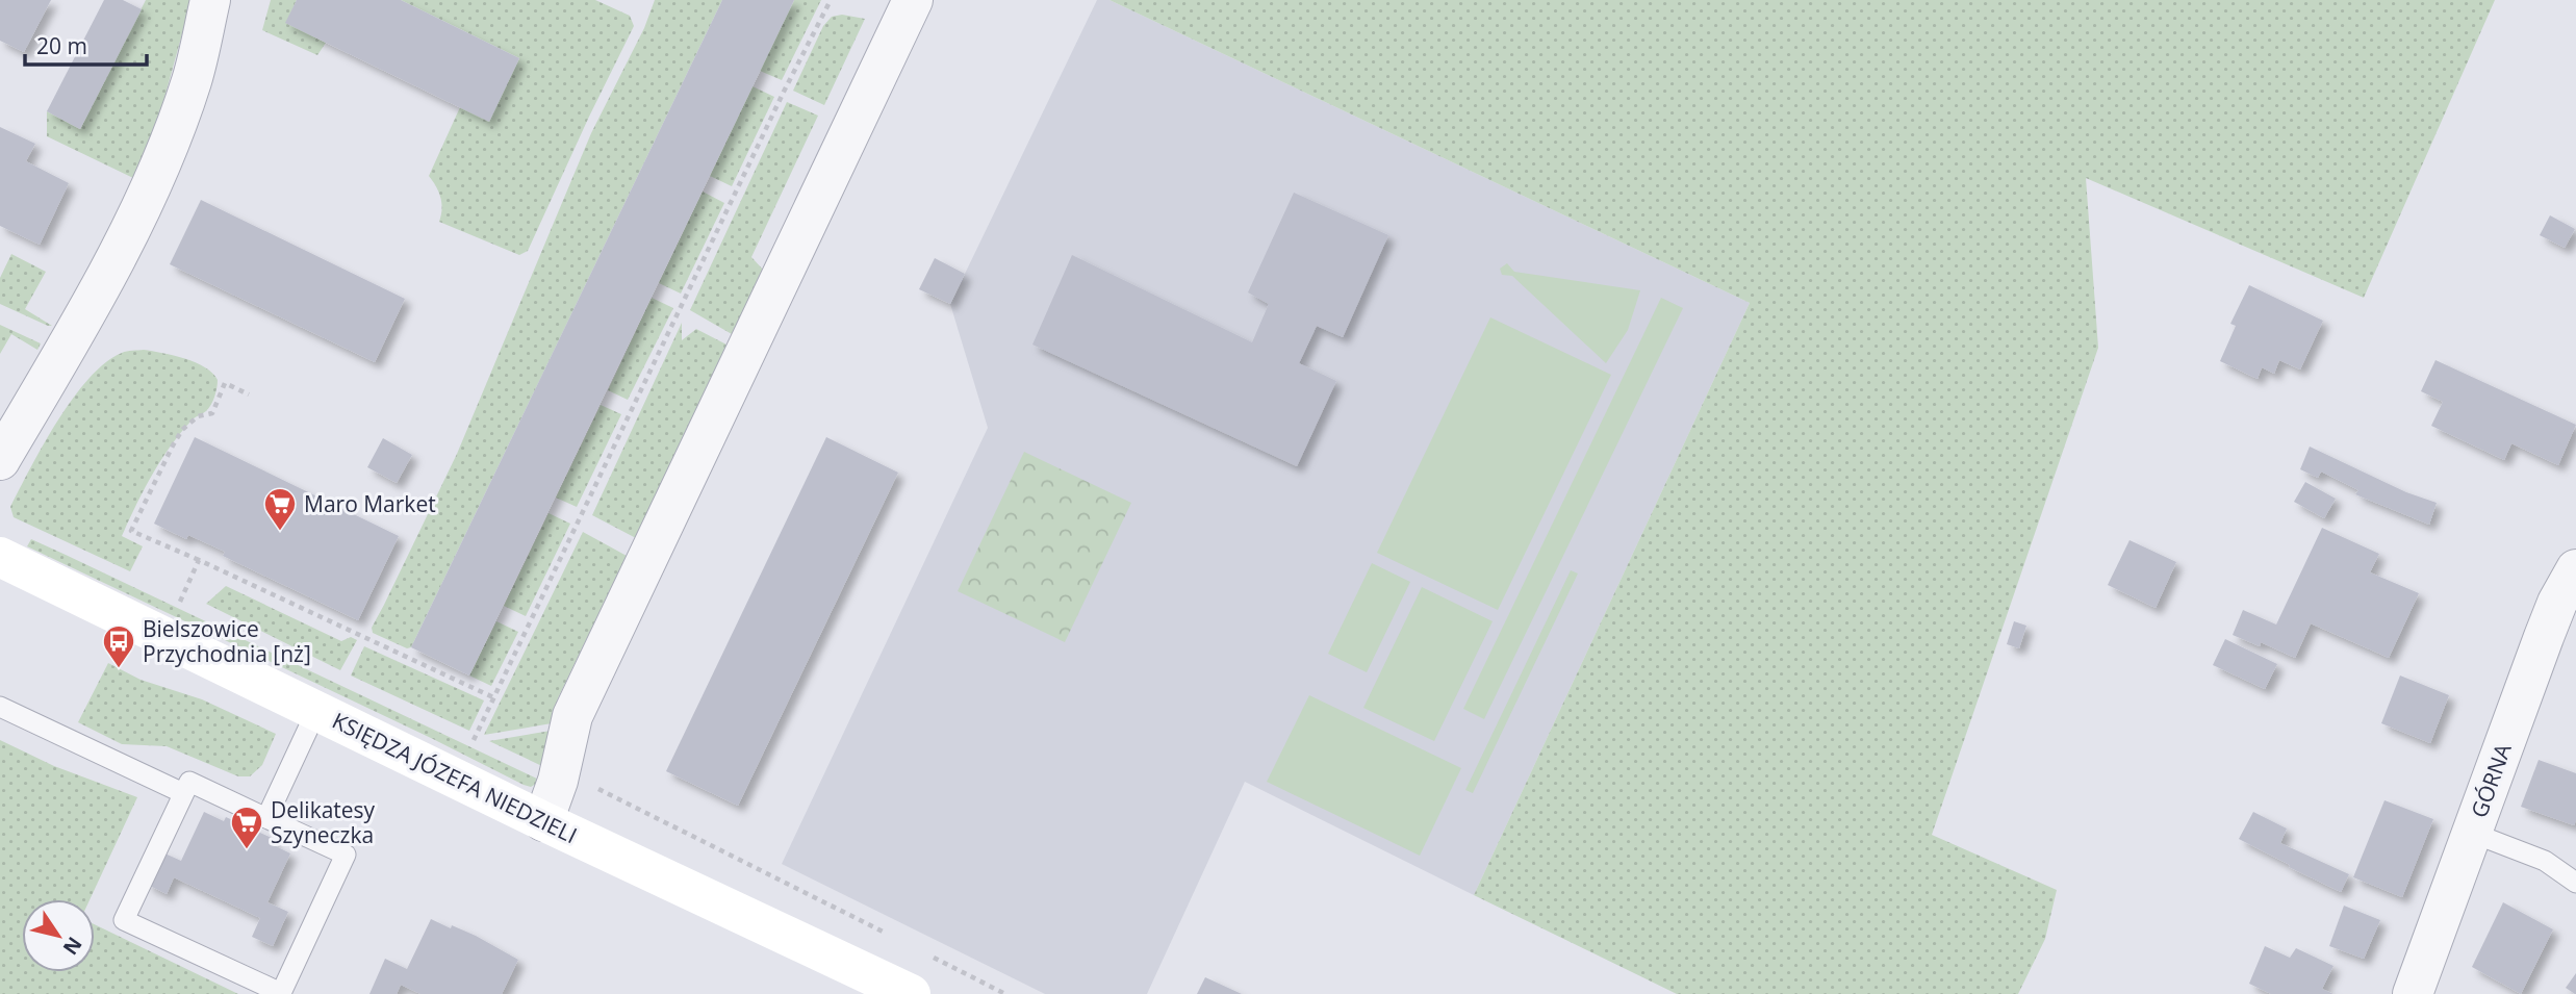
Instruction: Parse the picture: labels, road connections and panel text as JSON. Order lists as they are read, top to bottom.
{
  "streets": {
    "street": ["KSIĘDZA JÓZEFA NIEDZIELI", "GÓRNA"]
  },
  "places": {
    "supermarket": ["Maro Market", "Delikatesy Szyneczka"],
    "bus stop": ["Bielszowice Przychodnia [nż]"]
  },
  "scale_bar": "20 m",
  "north": "bottom right"
}
